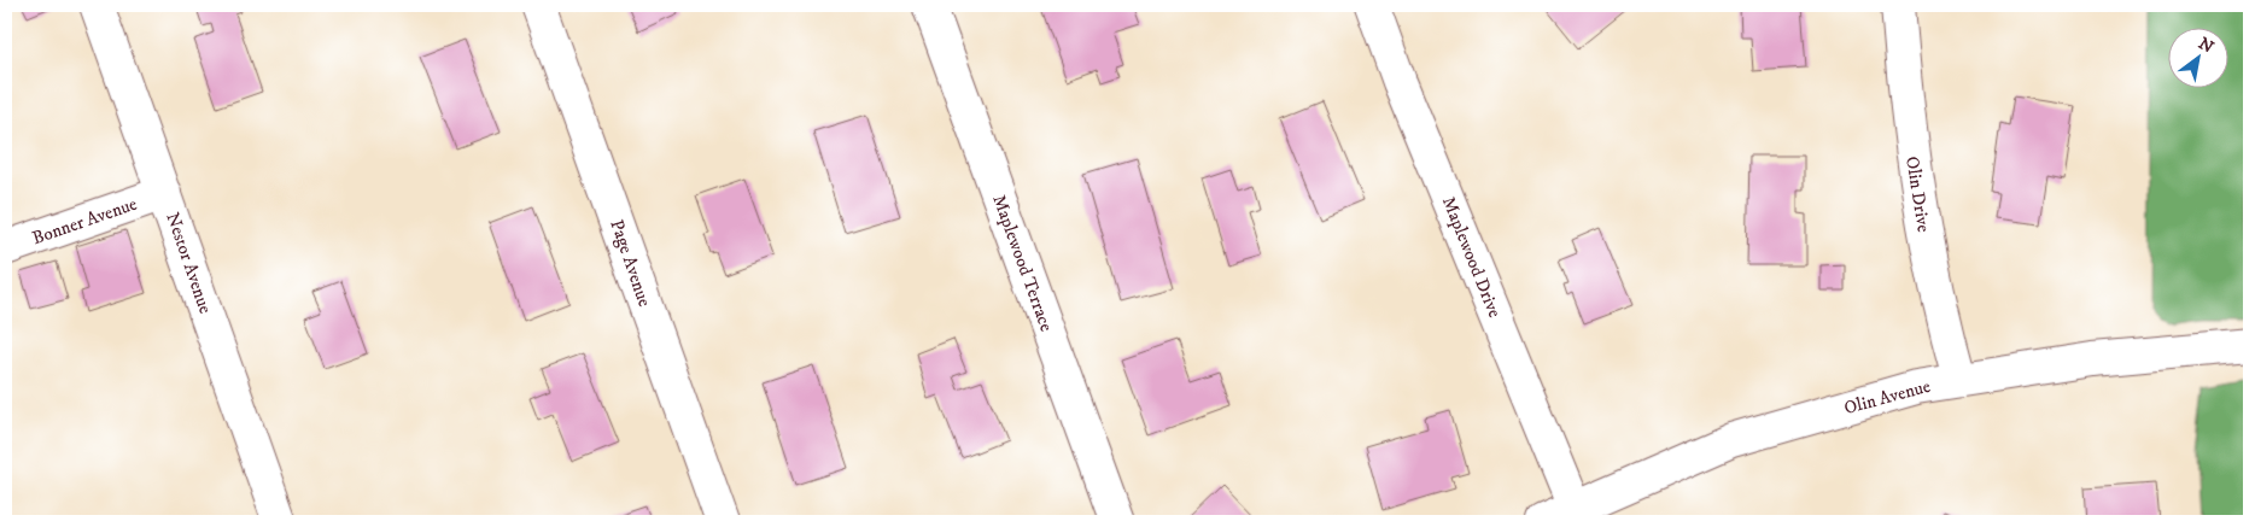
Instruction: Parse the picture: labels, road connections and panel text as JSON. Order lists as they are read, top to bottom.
{
  "streets": {
    "street": [
      "Olin Drive",
      "Bonner Avenue",
      "Maplewood Drive",
      "Nestor Avenue",
      "Page Avenue",
      "Maplewood Terrace",
      "Olin Avenue"
    ]
  },
  "crossings": [
    ["Olin Drive", "Olin Avenue"],
    ["Bonner Avenue", "Nestor Avenue"],
    ["Maplewood Drive", "Olin Avenue"]
  ],
  "north": "top right"
}
